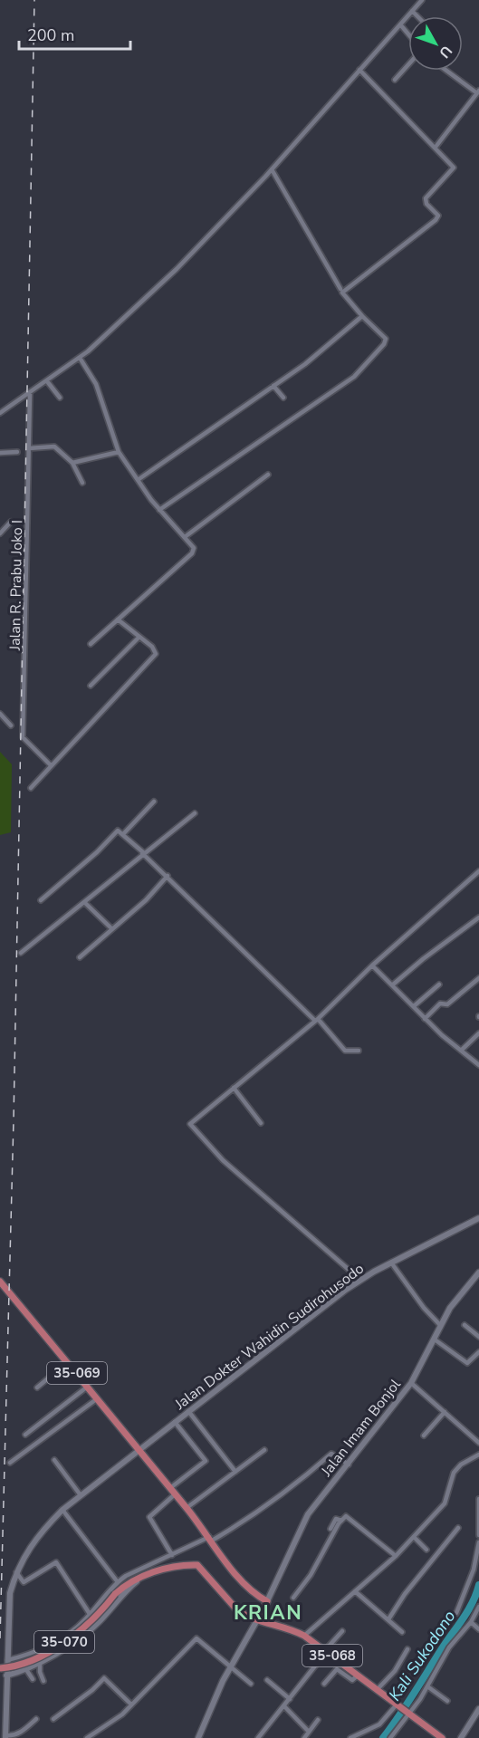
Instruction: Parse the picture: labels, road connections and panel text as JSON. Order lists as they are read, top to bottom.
{
  "streets": {
    "main road": [
      "Jalan Dokter Wahidin Sudirohusodo",
      "35-069",
      "Jalan Imam Bonjol",
      "35-070",
      "35-068"
    ],
    "street": ["Jalan R. Prabu Joko I"]
  },
  "crossings": [
    ["Jalan Dokter Wahidin Sudirohusodo", "35-069"],
    ["Jalan Dokter Wahidin Sudirohusodo", "35-070"],
    ["35-069", "Jalan Imam Bonjol"],
    ["35-070", "35-068"]
  ],
  "districts": ["KRIAN"],
  "water": ["Kali Sukodono"],
  "scale_bar": "200 m",
  "north": "bottom right"
}
